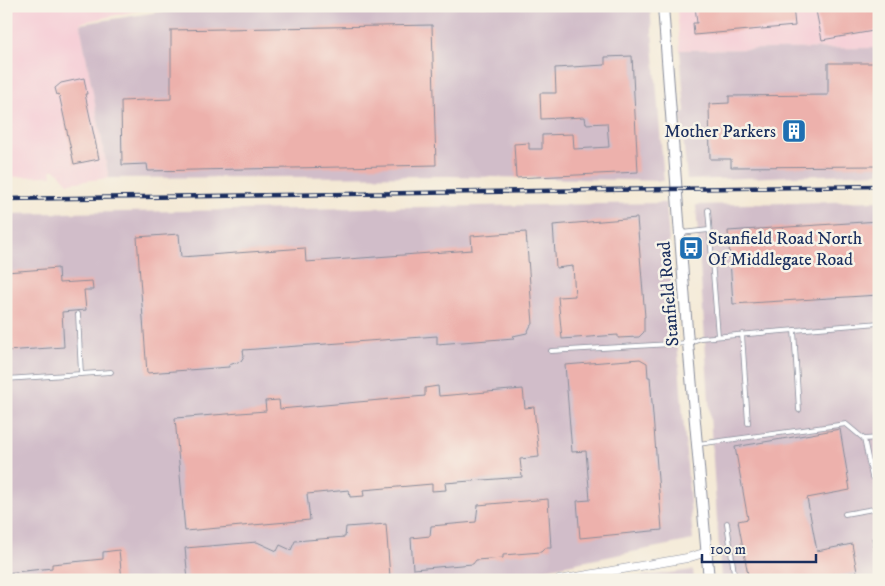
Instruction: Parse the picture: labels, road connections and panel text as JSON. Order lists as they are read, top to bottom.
{
  "streets": {
    "street": ["Stanfield Road"]
  },
  "places": {
    "building": ["Mother Parkers"],
    "bus stop": ["Stanfield Road North Of Middlegate Road"]
  },
  "scale_bar": "100 m"
}
